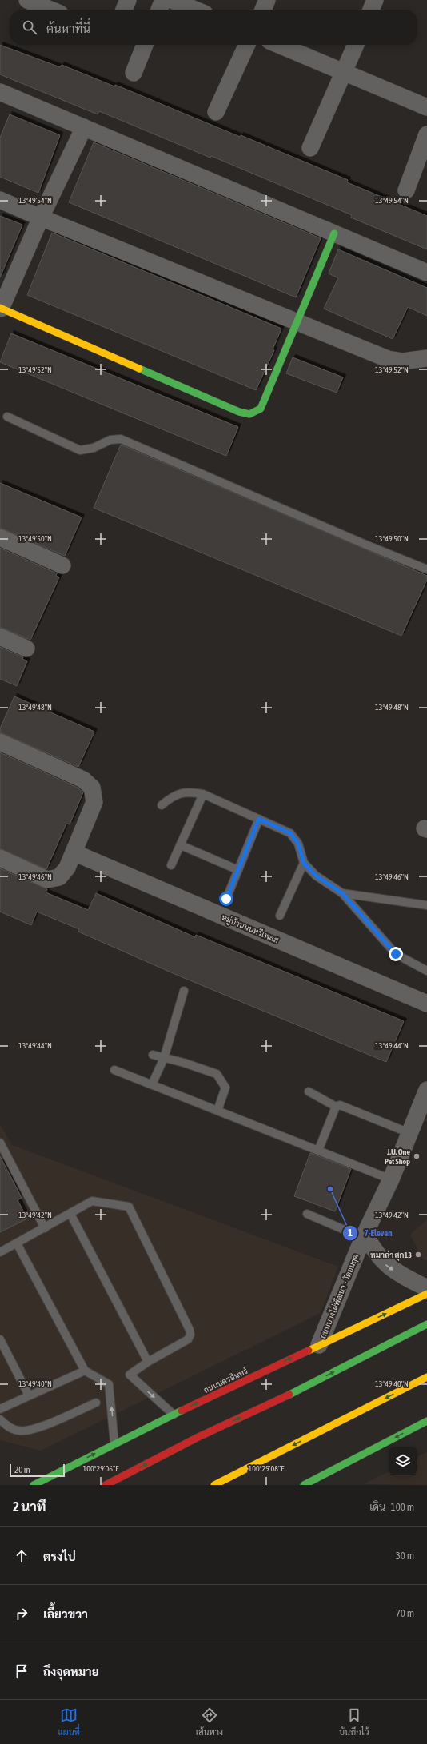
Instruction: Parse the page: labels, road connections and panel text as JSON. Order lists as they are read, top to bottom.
{
  "streets": {
    "main road": ["ถนนนครอินทร์"],
    "street": ["หมู่บ้านนนทรีเพลส", "ถนนบางไผ่พัฒนา – วัดอมฤต"]
  },
  "crossings": [
    ["ถนนบางไผ่พัฒนา – วัดอมฤต", "ถนนนครอินทร์"]
  ],
  "places": ["J.U. One Pet Shop", "7-Eleven", "หมาล่า สุก13"],
  "scale_bar": "20 m",
  "page": {
    "search": "ค้นหาที่นี่",
    "scale": "20 m",
    "heading": ["2 นาที", "เดิน · 100 m"],
    "list": [
      ["ตรงไป", "30 m"],
      ["เลี้ยวขวา", "70 m"],
      "ถึงจุดหมาย"
    ],
    "nav": ["แผนที่", "เส้นทาง", "บันทึกไว้"]
  },
  "coordinates": [
    "13°49'54\"N",
    "13°49'52\"N",
    "13°49'50\"N",
    "13°49'48\"N",
    "13°49'46\"N",
    "13°49'44\"N",
    "13°49'42\"N",
    "13°49'40\"N",
    "100°29'06\"E",
    "100°29'08\"E"
  ]
}
